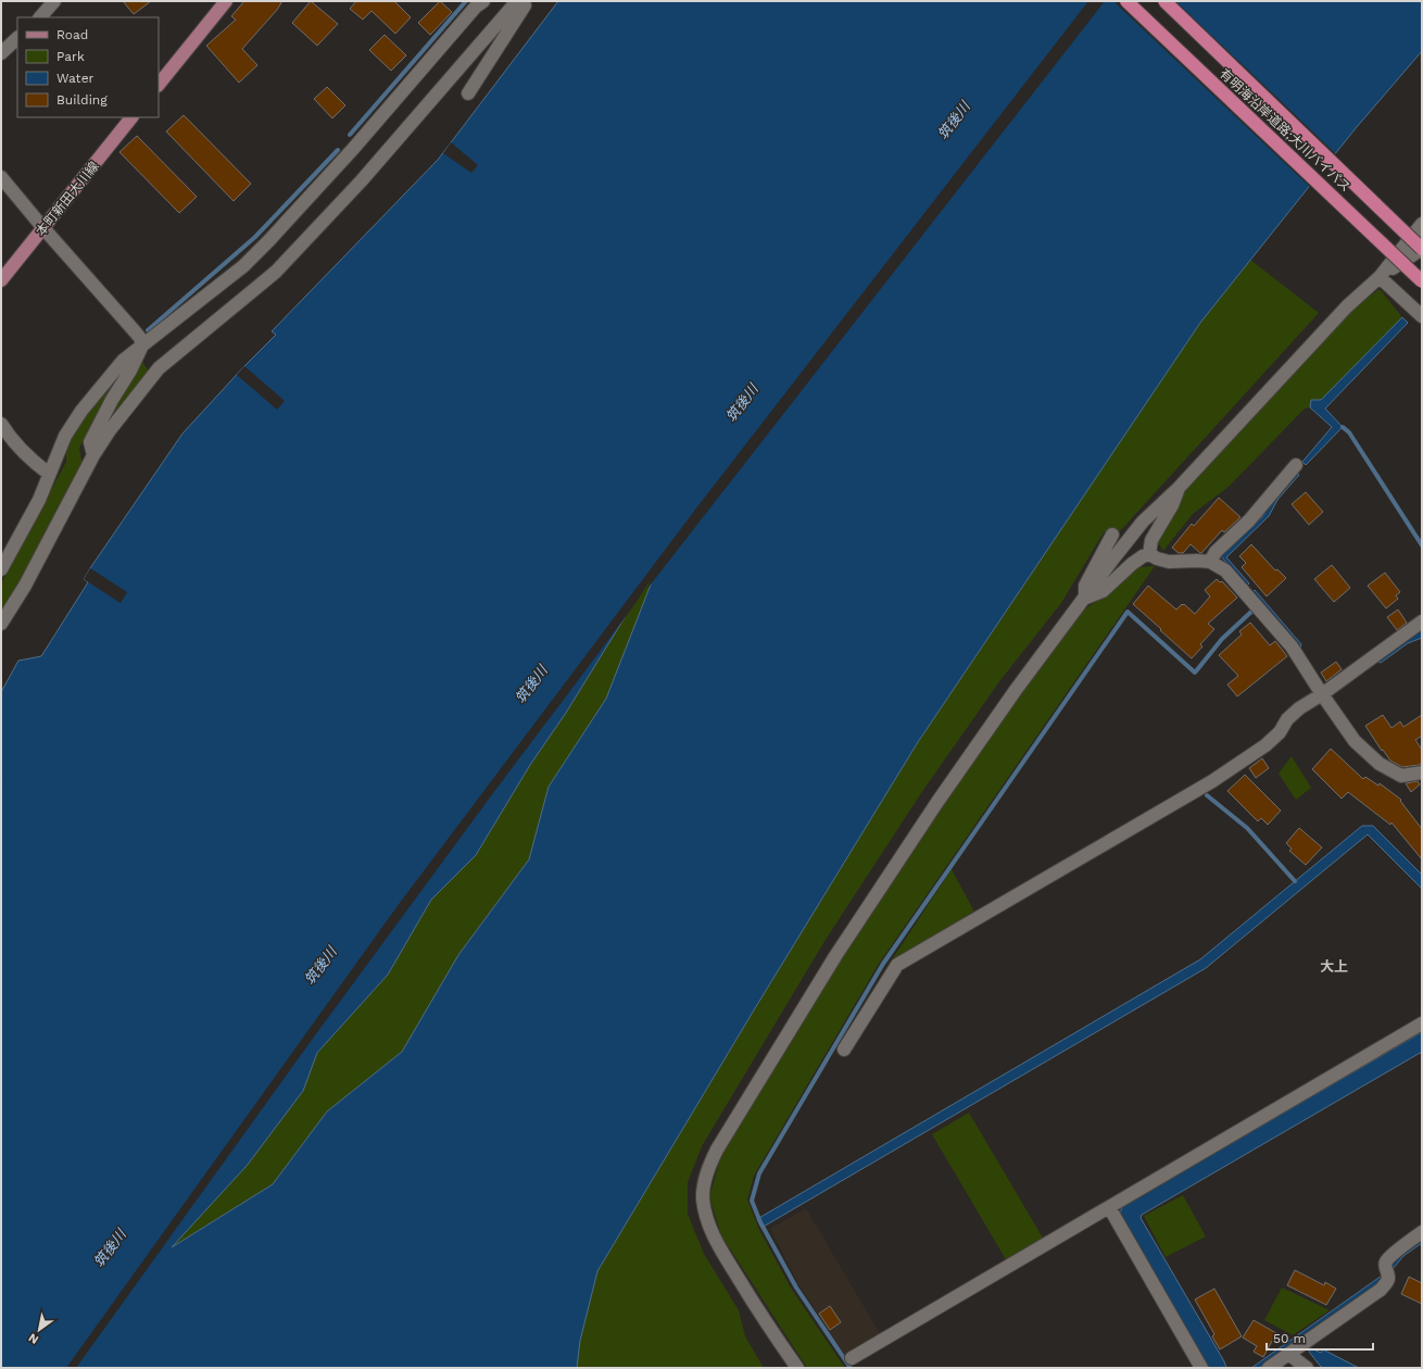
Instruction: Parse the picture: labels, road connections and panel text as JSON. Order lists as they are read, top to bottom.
{
  "streets": {
    "highway": ["有明海沿岸道路;大川バイパス"],
    "main road": ["本町新田大川線"]
  },
  "districts": ["大上"],
  "water": ["筑後川"],
  "legend": [
    "Road",
    "Park",
    "Water",
    "Building"
  ],
  "scale_bar": "50 m",
  "north": "bottom left"
}
